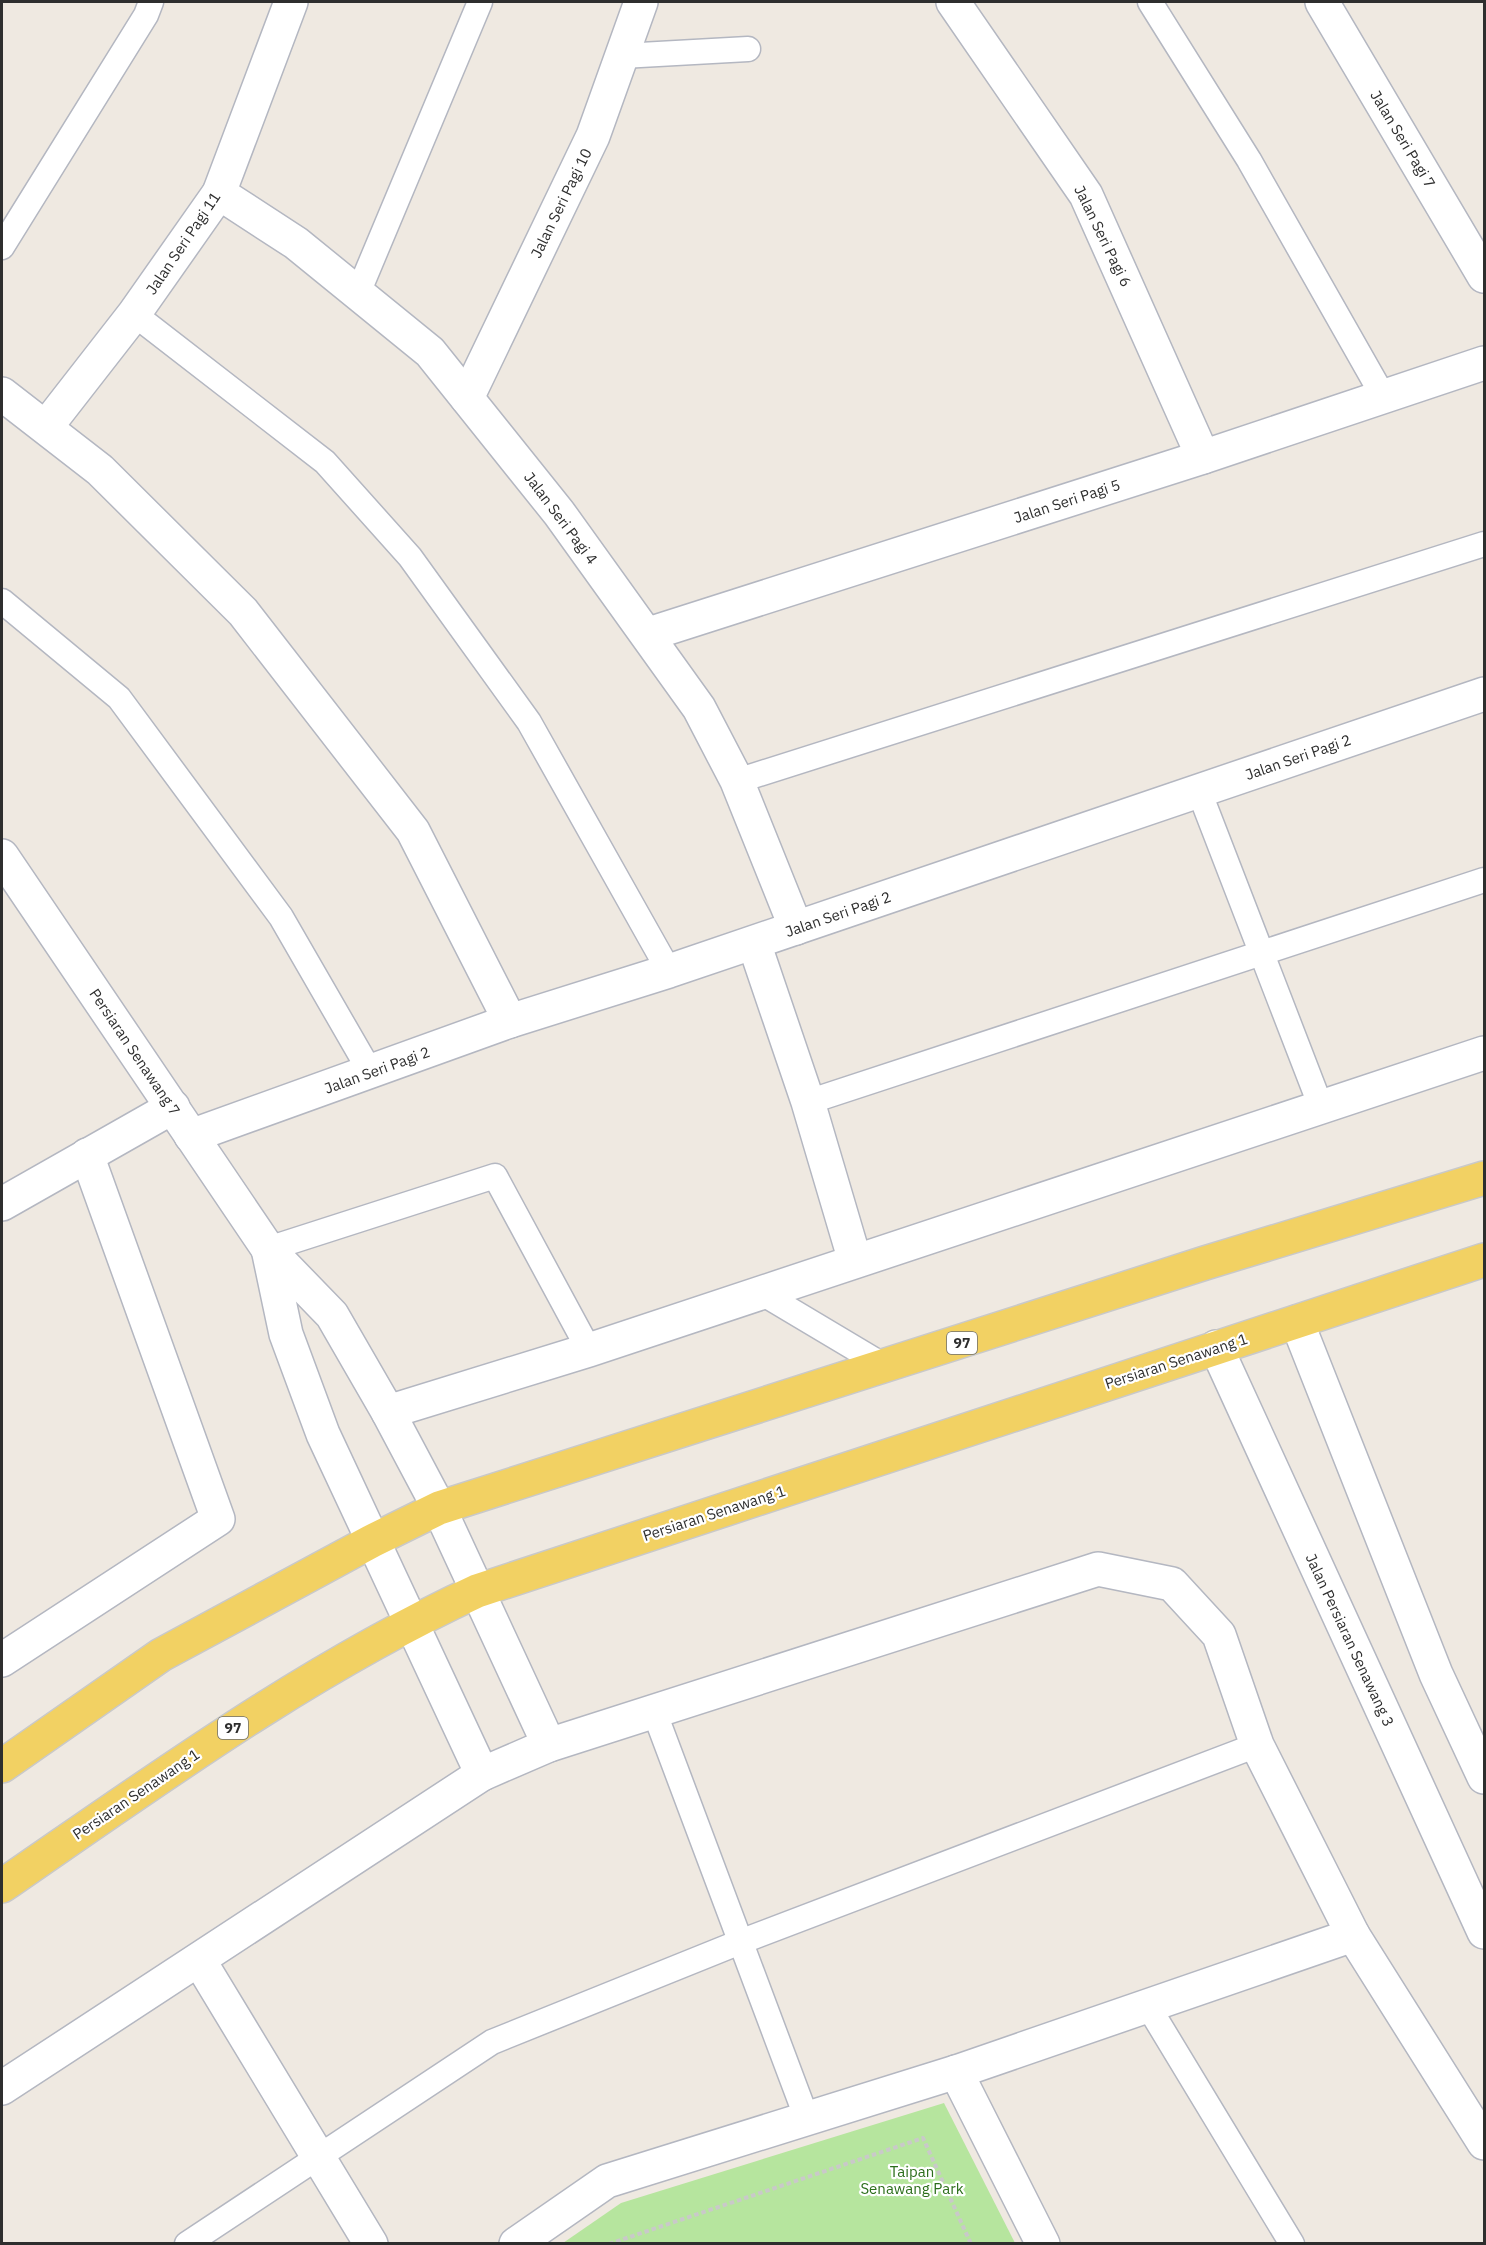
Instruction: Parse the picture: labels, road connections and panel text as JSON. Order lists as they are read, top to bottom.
{
  "streets": {
    "main road": ["97", "Persiaran Senawang 1"],
    "street": [
      "Jalan Seri Pagi 7",
      "Jalan Seri Pagi 10",
      "Jalan Seri Pagi 6",
      "Jalan Seri Pagi 11",
      "Jalan Seri Pagi 5",
      "Jalan Seri Pagi 4",
      "Jalan Seri Pagi 2",
      "Persiaran Senawang 7",
      "Jalan Persiaran Senawang 3"
    ]
  },
  "crossings": [
    ["Jalan Seri Pagi 10", "Jalan Seri Pagi 4"],
    ["Jalan Seri Pagi 6", "Jalan Seri Pagi 5"],
    ["Jalan Seri Pagi 11", "Jalan Seri Pagi 4"],
    ["Jalan Seri Pagi 5", "Jalan Seri Pagi 4"],
    ["Jalan Seri Pagi 4", "Jalan Seri Pagi 2"],
    ["Jalan Seri Pagi 2", "Persiaran Senawang 7"],
    ["Persiaran Senawang 1", "Jalan Persiaran Senawang 3"]
  ],
  "parks": ["Taipan Senawang Park"]
}
